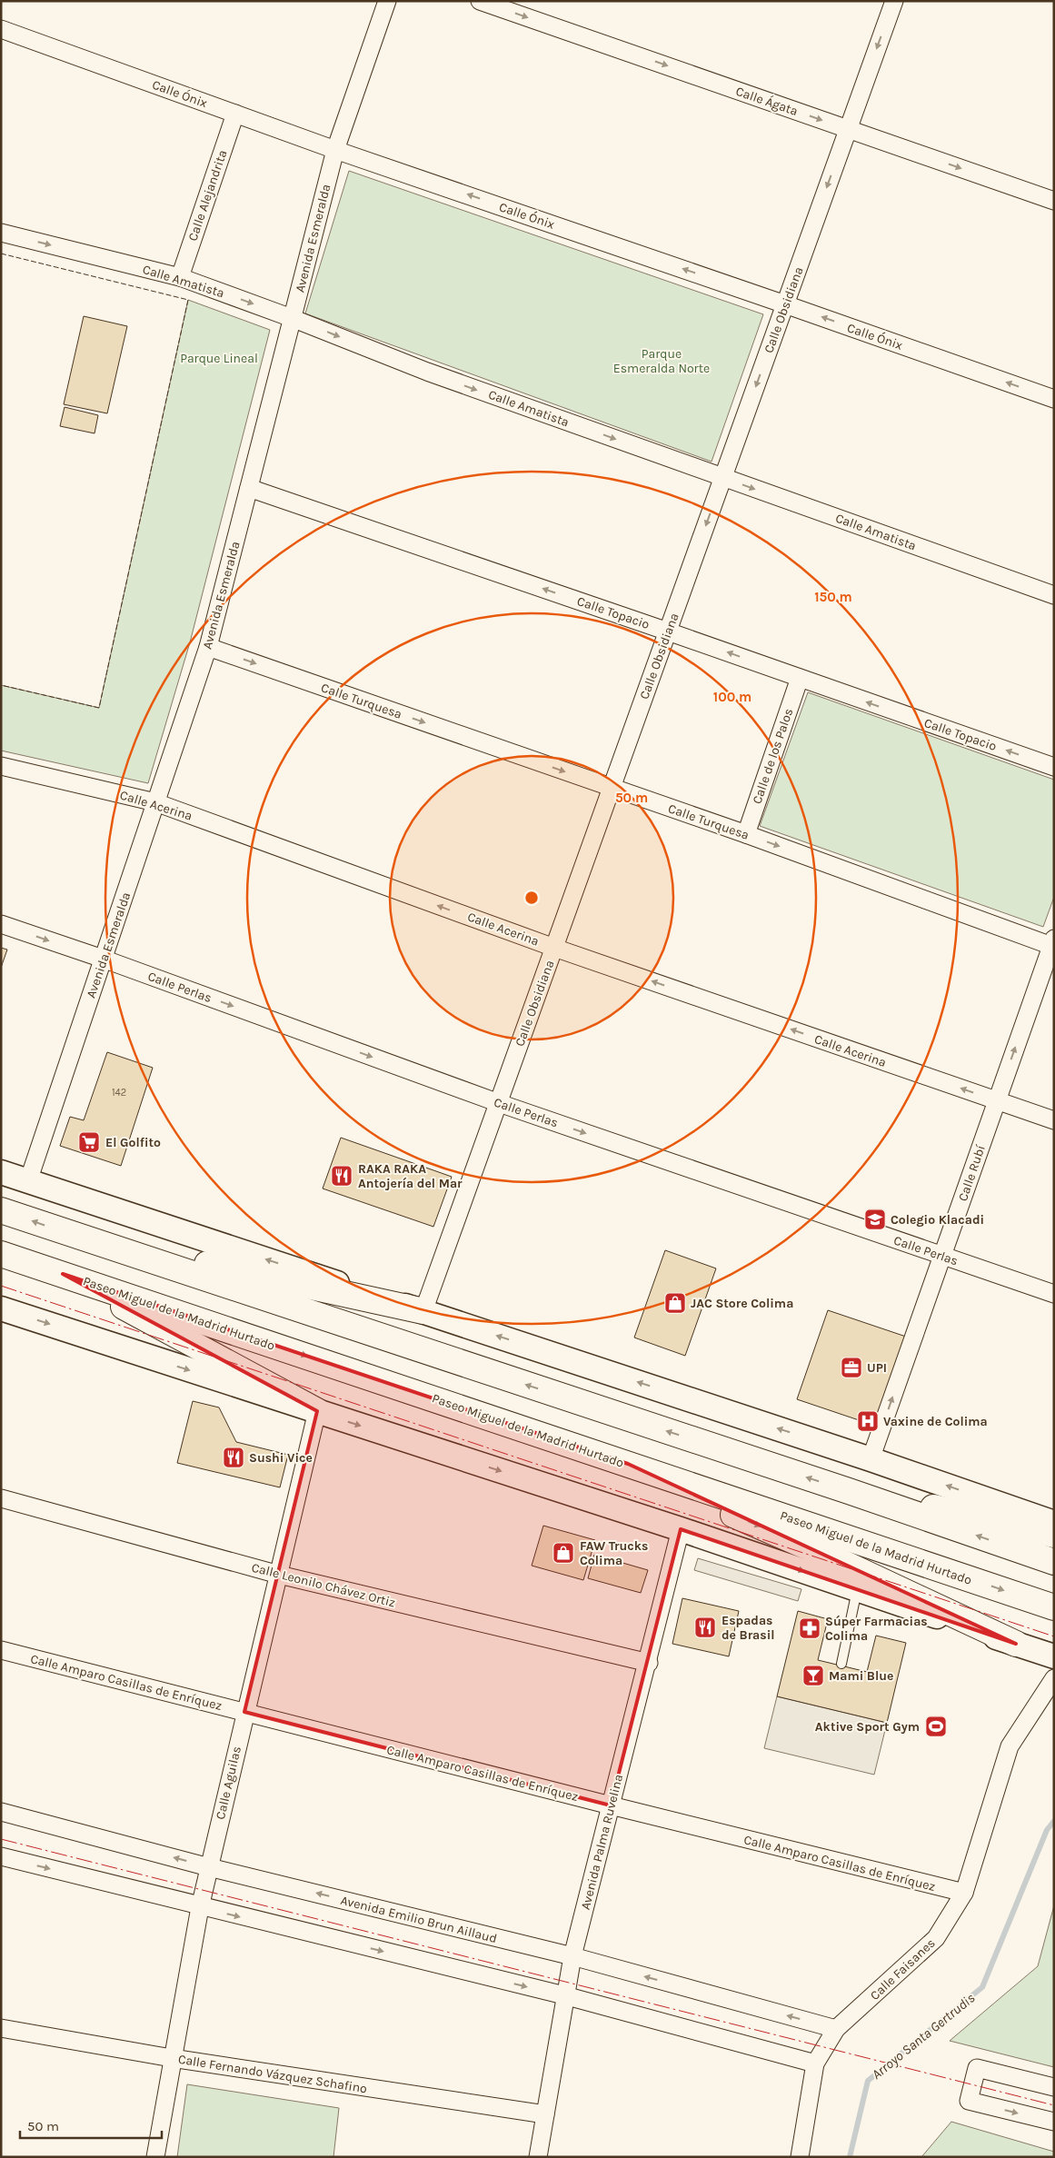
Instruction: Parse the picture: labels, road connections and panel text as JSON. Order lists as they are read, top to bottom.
{
  "streets": {
    "highway": ["Paseo Miguel de la Madrid Hurtado"],
    "street": [
      "Calle Ónix",
      "Calle Ágata",
      "Calle Alejandrita",
      "Avenida Esmeralda",
      "Calle Amatista",
      "Calle Obsidiana",
      "Calle Topacio",
      "Calle Turquesa",
      "Calle de los Palos",
      "Calle Acerina",
      "Calle Perlas",
      "Calle Rubí",
      "Calle Leonilo Chávez Ortiz",
      "Calle Amparo Casillas de Enríquez",
      "Calle Aguilas",
      "Avenida Palma Ruvelina",
      "Avenida Emilio Brun Aillaud",
      "Calle Faisanes",
      "Calle Fernando Vázquez Schafino"
    ]
  },
  "crossings": [
    ["Calle Ónix", "Calle Alejandrita"],
    ["Calle Ónix", "Avenida Esmeralda"],
    ["Calle Ónix", "Calle Obsidiana"],
    ["Calle Ágata", "Calle Obsidiana"],
    ["Calle Alejandrita", "Calle Amatista"],
    ["Avenida Esmeralda", "Calle Amatista"],
    ["Avenida Esmeralda", "Calle Topacio"],
    ["Avenida Esmeralda", "Calle Turquesa"],
    ["Avenida Esmeralda", "Calle Acerina"],
    ["Avenida Esmeralda", "Calle Perlas"],
    ["Calle Amatista", "Calle Obsidiana"],
    ["Calle Obsidiana", "Calle Topacio"],
    ["Calle Obsidiana", "Calle Turquesa"],
    ["Calle Obsidiana", "Calle Acerina"],
    ["Calle Obsidiana", "Calle Perlas"],
    ["Calle Topacio", "Calle de los Palos"],
    ["Calle Turquesa", "Calle de los Palos"],
    ["Calle Turquesa", "Calle Rubí"],
    ["Calle Acerina", "Calle Rubí"],
    ["Calle Perlas", "Calle Rubí"],
    ["Calle Leonilo Chávez Ortiz", "Calle Aguilas"],
    ["Calle Leonilo Chávez Ortiz", "Avenida Palma Ruvelina"],
    ["Calle Amparo Casillas de Enríquez", "Calle Aguilas"],
    ["Calle Amparo Casillas de Enríquez", "Avenida Palma Ruvelina"],
    ["Calle Amparo Casillas de Enríquez", "Calle Faisanes"],
    ["Calle Aguilas", "Avenida Emilio Brun Aillaud"],
    ["Calle Aguilas", "Calle Fernando Vázquez Schafino"],
    ["Avenida Palma Ruvelina", "Avenida Emilio Brun Aillaud"],
    ["Avenida Palma Ruvelina", "Calle Fernando Vázquez Schafino"],
    ["Avenida Emilio Brun Aillaud", "Calle Faisanes"]
  ],
  "one_way": [
    "Calle Ónix",
    "Calle Ágata",
    "Calle Amatista",
    "Calle Obsidiana",
    "Calle Topacio",
    "Calle Turquesa",
    "Calle Acerina",
    "Calle Perlas",
    "Calle Rubí"
  ],
  "water": ["Arroyo Santa Gertrudis"],
  "parks": ["Parque Esmeralda Norte", "Parque Lineal"],
  "places": {
    "supermarket": ["El Golfito"],
    "restaurant": ["RAKA RAKA Antojería del Mar", "Sushi Vice", "Espadas de Brasil"],
    "school or university": ["Colegio Klacadi"],
    "shop": ["JAC Store Colima", "FAW Trucks Colima"],
    "office": ["UPI"],
    "hospital": ["Vaxine de Colima"],
    "pharmacy": ["Súper Farmacias Colima"],
    "bar": ["Mami Blue"],
    "sports": ["Aktive Sport Gym"]
  },
  "house_numbers": ["142"],
  "scale_bar": "50 m",
  "rings": ["150 m", "100 m", "50 m"]
}
